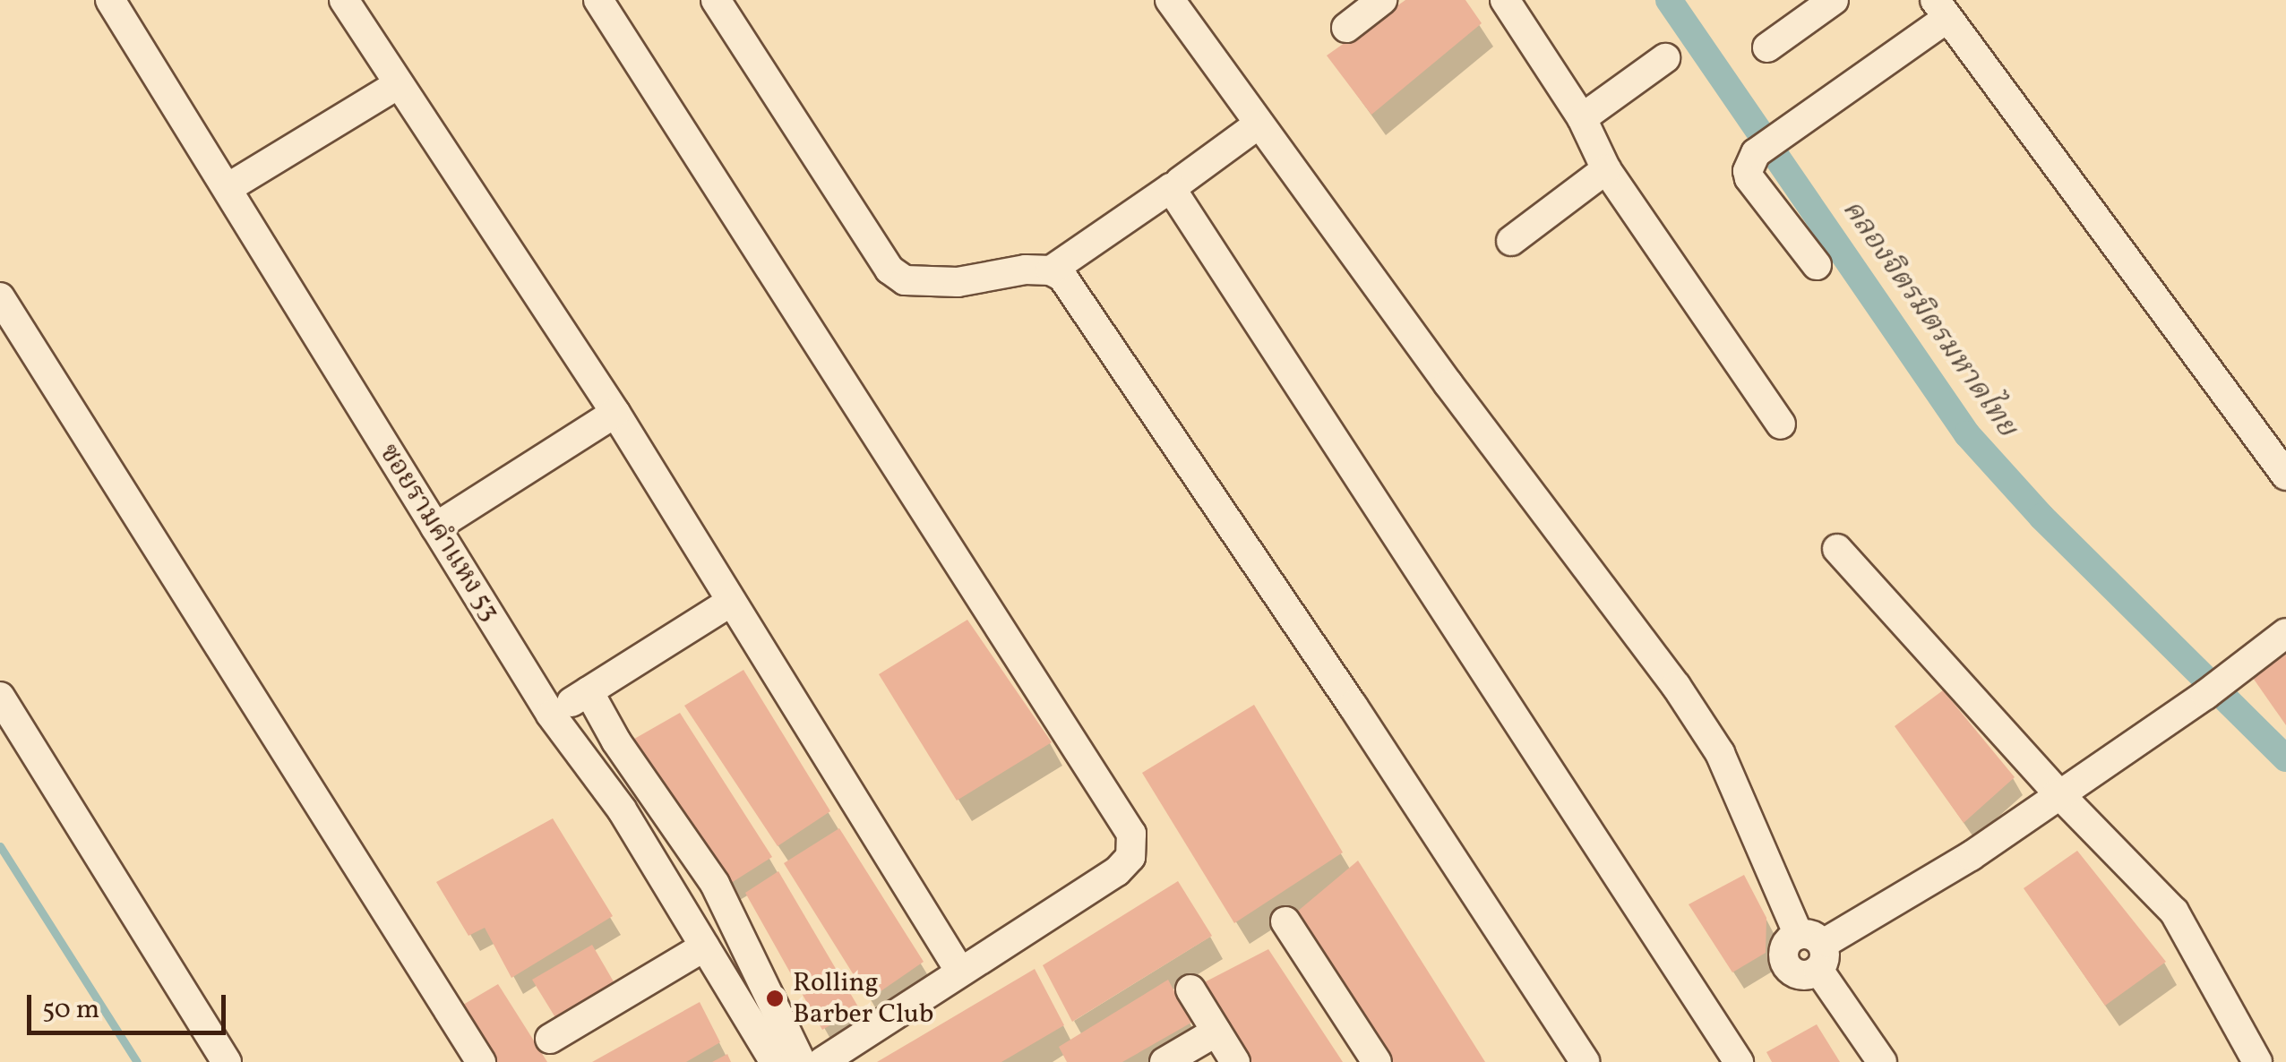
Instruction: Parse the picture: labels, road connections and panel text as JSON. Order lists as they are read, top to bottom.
{
  "streets": {
    "street": ["ซอยรามคำแหง 53"]
  },
  "water": ["คลองจิตรมิตรมหาดไทย"],
  "places": ["Rolling Barber Club"],
  "scale_bar": "50 m"
}
